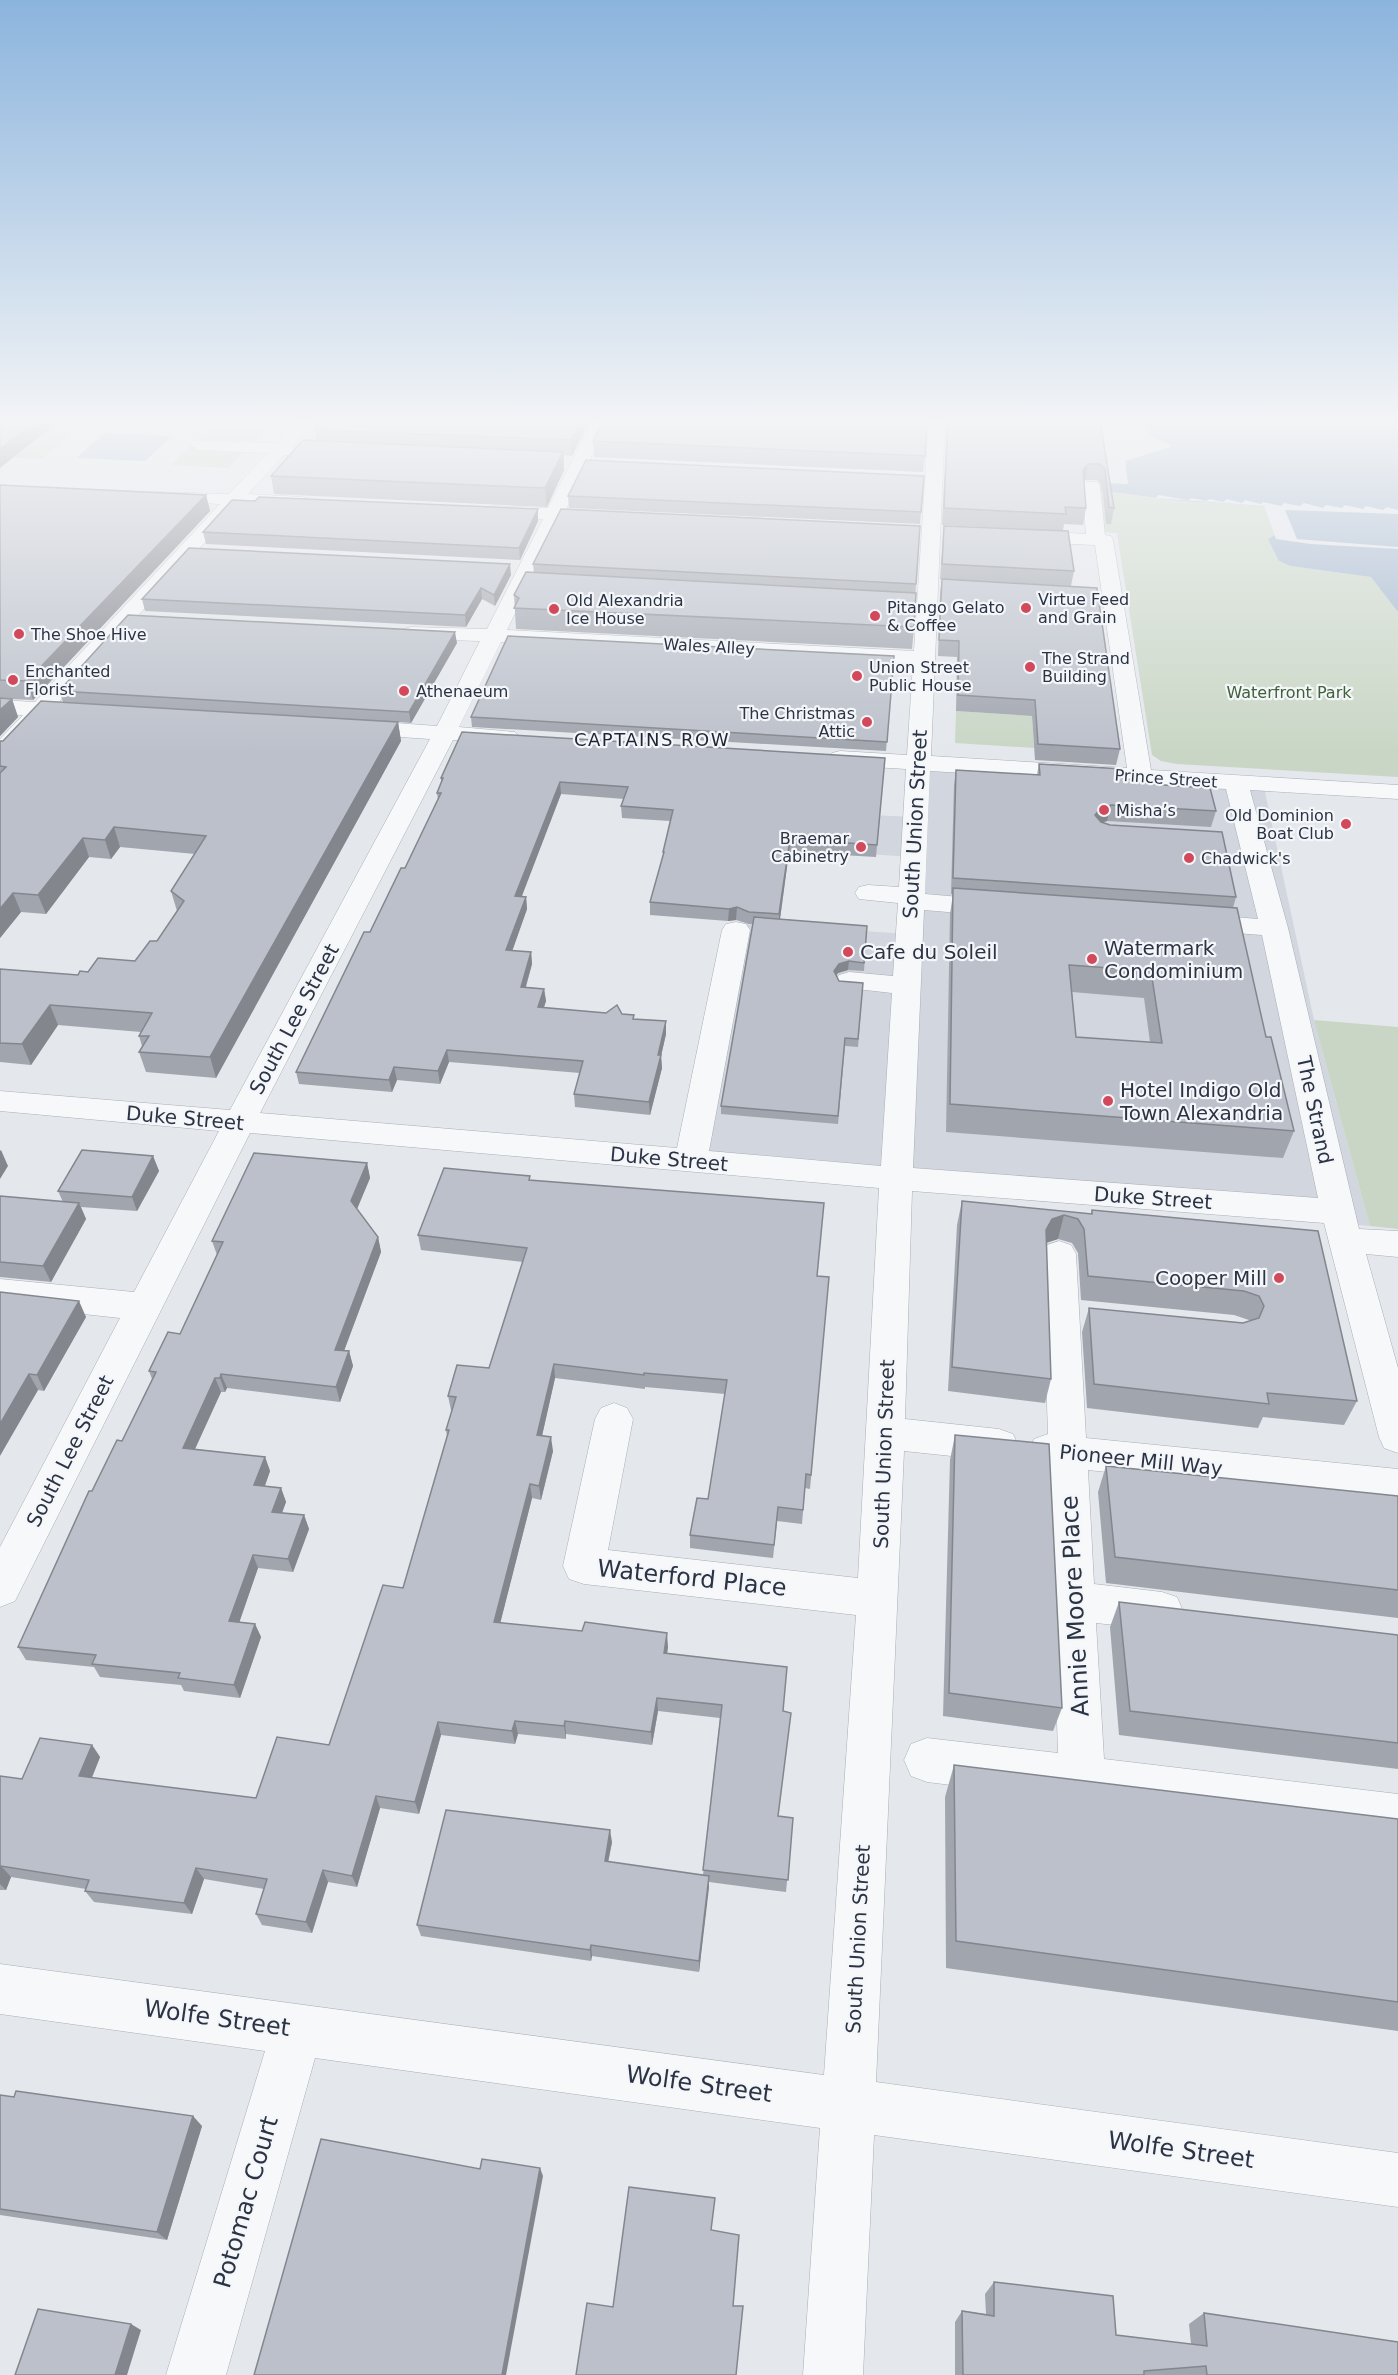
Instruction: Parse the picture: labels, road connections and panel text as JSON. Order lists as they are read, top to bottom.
{
  "streets": {
    "street": [
      "Wales Alley",
      "Prince Street",
      "South Union Street",
      "South Lee Street",
      "The Strand",
      "Duke Street",
      "Pioneer Mill Way",
      "Waterford Place",
      "Annie Moore Place",
      "Wolfe Street",
      "Potomac Court"
    ]
  },
  "crossings": [
    ["Wales Alley", "South Union Street"],
    ["Wales Alley", "South Lee Street"],
    ["Prince Street", "South Union Street"],
    ["Prince Street", "The Strand"],
    ["South Union Street", "Duke Street"],
    ["South Union Street", "Pioneer Mill Way"],
    ["South Union Street", "Waterford Place"],
    ["South Union Street", "Wolfe Street"],
    ["South Lee Street", "Duke Street"],
    ["The Strand", "Duke Street"],
    ["Pioneer Mill Way", "Annie Moore Place"],
    ["Wolfe Street", "Potomac Court"]
  ],
  "districts": ["CAPTAINS ROW"],
  "parks": ["Waterfront Park"],
  "places": [
    "Virtue Feed and Grain",
    "Old Alexandria Ice House",
    "Pitango Gelato & Coffee",
    "The Shoe Hive",
    "The Strand Building",
    "Union Street Public House",
    "Enchanted Florist",
    "Athenaeum",
    "The Christmas Attic",
    "Misha’s",
    "Old Dominion Boat Club",
    "Braemar Cabinetry",
    "Chadwick's",
    "Cafe du Soleil",
    "Watermark Condominium",
    "Hotel Indigo Old Town Alexandria",
    "Cooper Mill"
  ]
}
